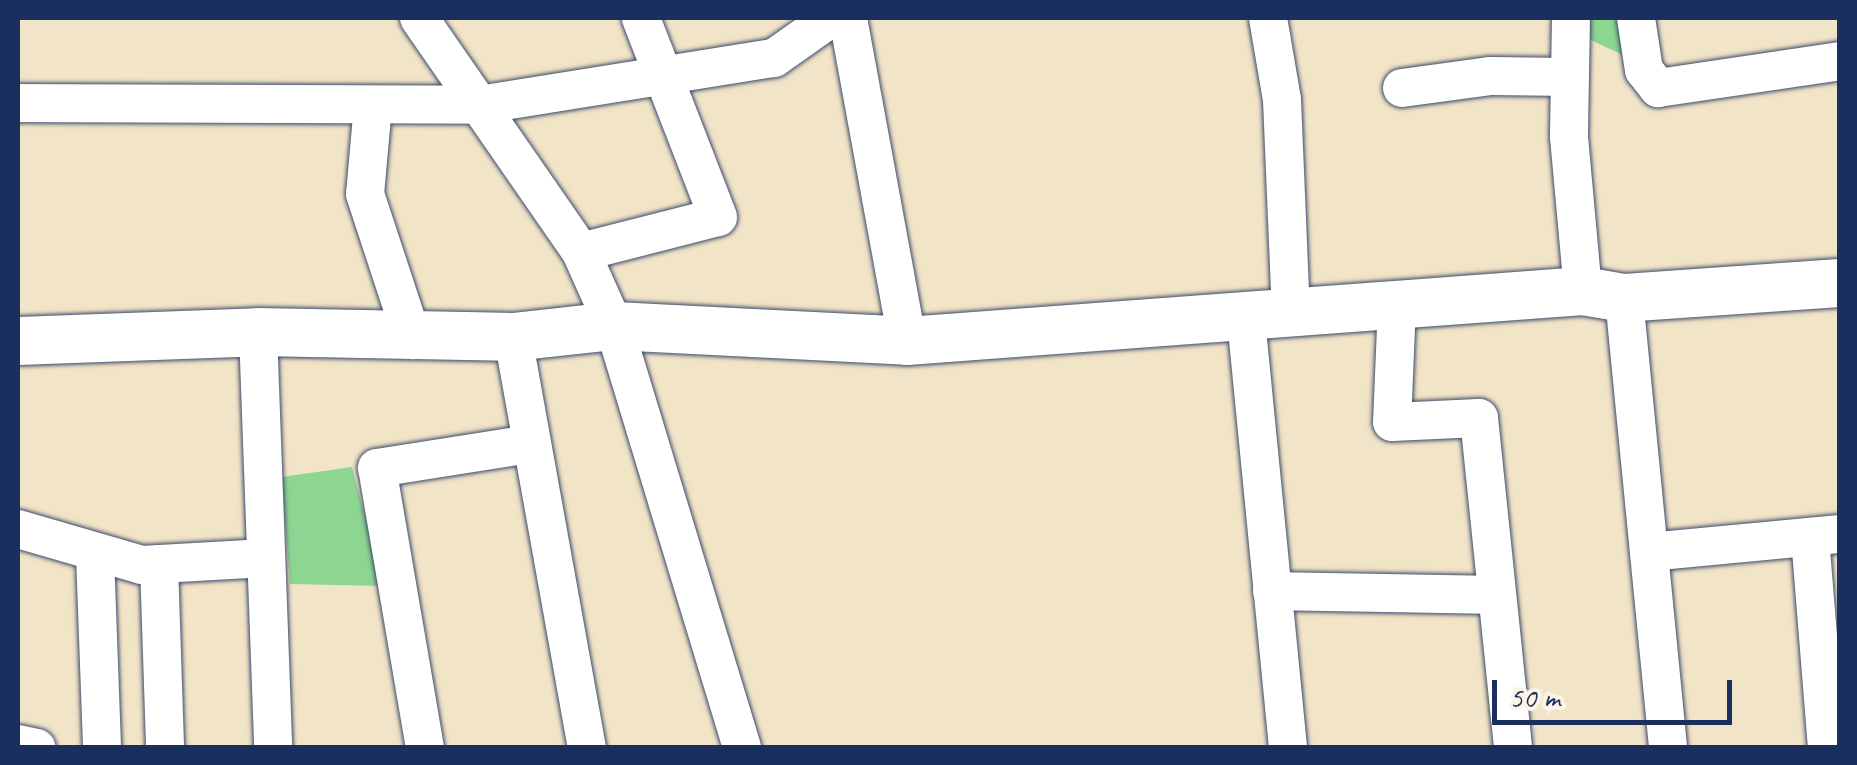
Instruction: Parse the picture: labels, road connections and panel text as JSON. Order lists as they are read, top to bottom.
{
  "scale_bar": "50 m"
}
